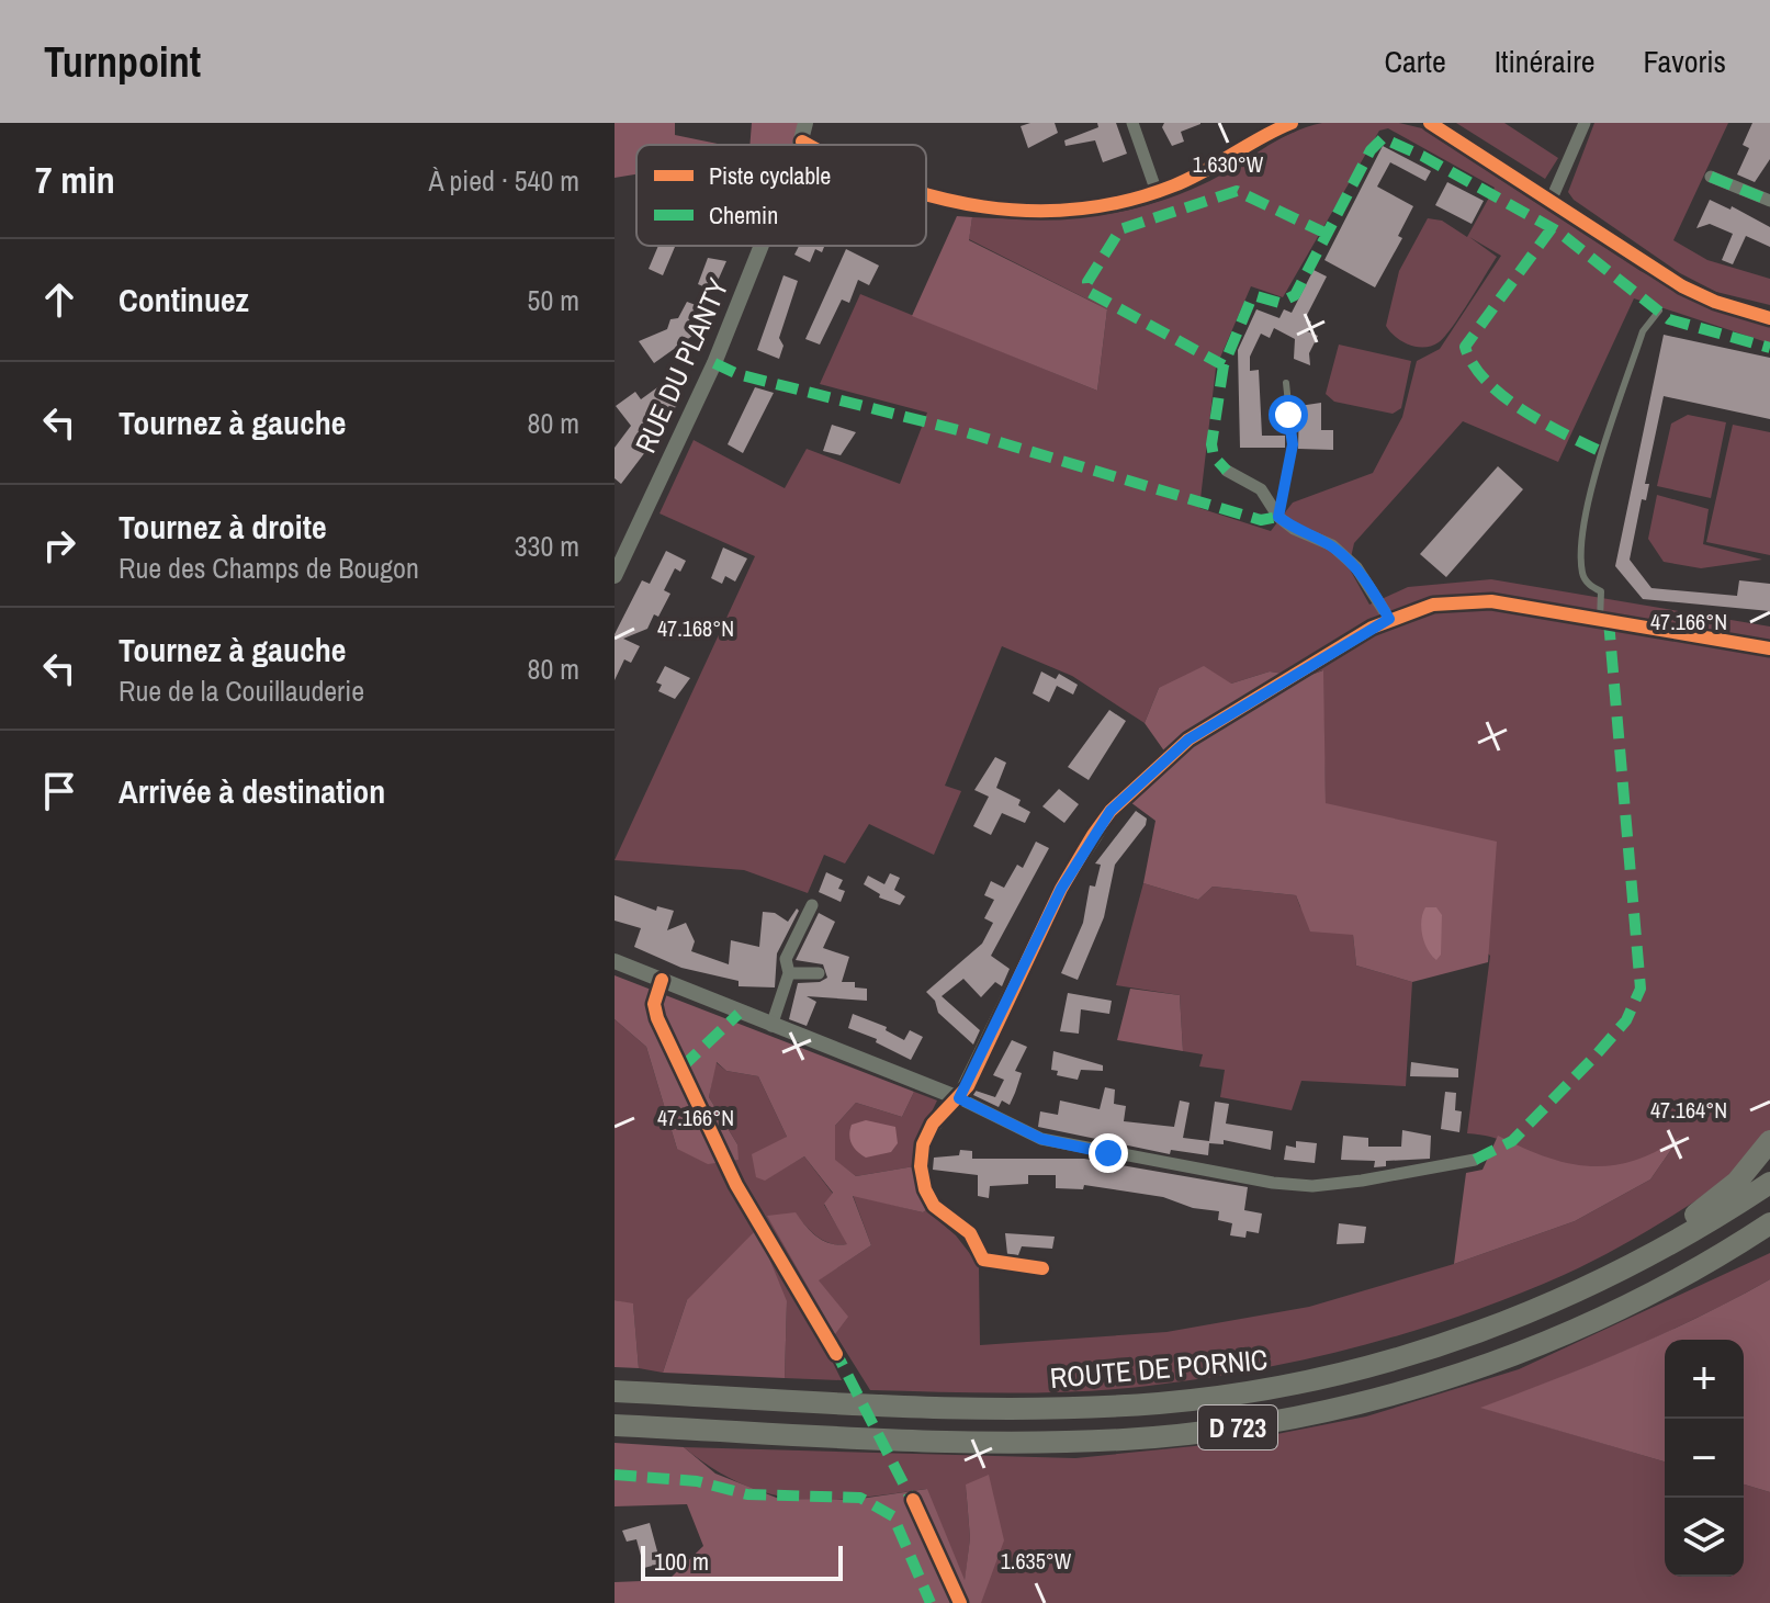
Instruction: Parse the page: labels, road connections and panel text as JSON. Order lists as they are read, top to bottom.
{
  "streets": {
    "highway": ["ROUTE DE PORNIC", "D 723"],
    "street": ["RUE DU PLANTY"]
  },
  "legend": ["Piste cyclable", "Chemin"],
  "scale_bar": "100 m",
  "page": {
    "header": "Turnpoint",
    "nav": ["Carte", "Itinéraire", "Favoris"],
    "heading": ["7 min", "À pied · 540 m"],
    "list": [
      ["Continuez", "50 m"],
      ["Tournez à gauche", "80 m"],
      ["Tournez à droite", "Rue des Champs de Bougon", "330 m"],
      ["Tournez à gauche", "Rue de la Couillauderie", "80 m"],
      "Arrivée à destination"
    ],
    "map_buttons": ["+", "−"],
    "scale": "100 m"
  },
  "coordinates": [
    "1.630°W",
    "47.166°N",
    "47.168°N",
    "47.164°N",
    "1.635°W"
  ]
}
